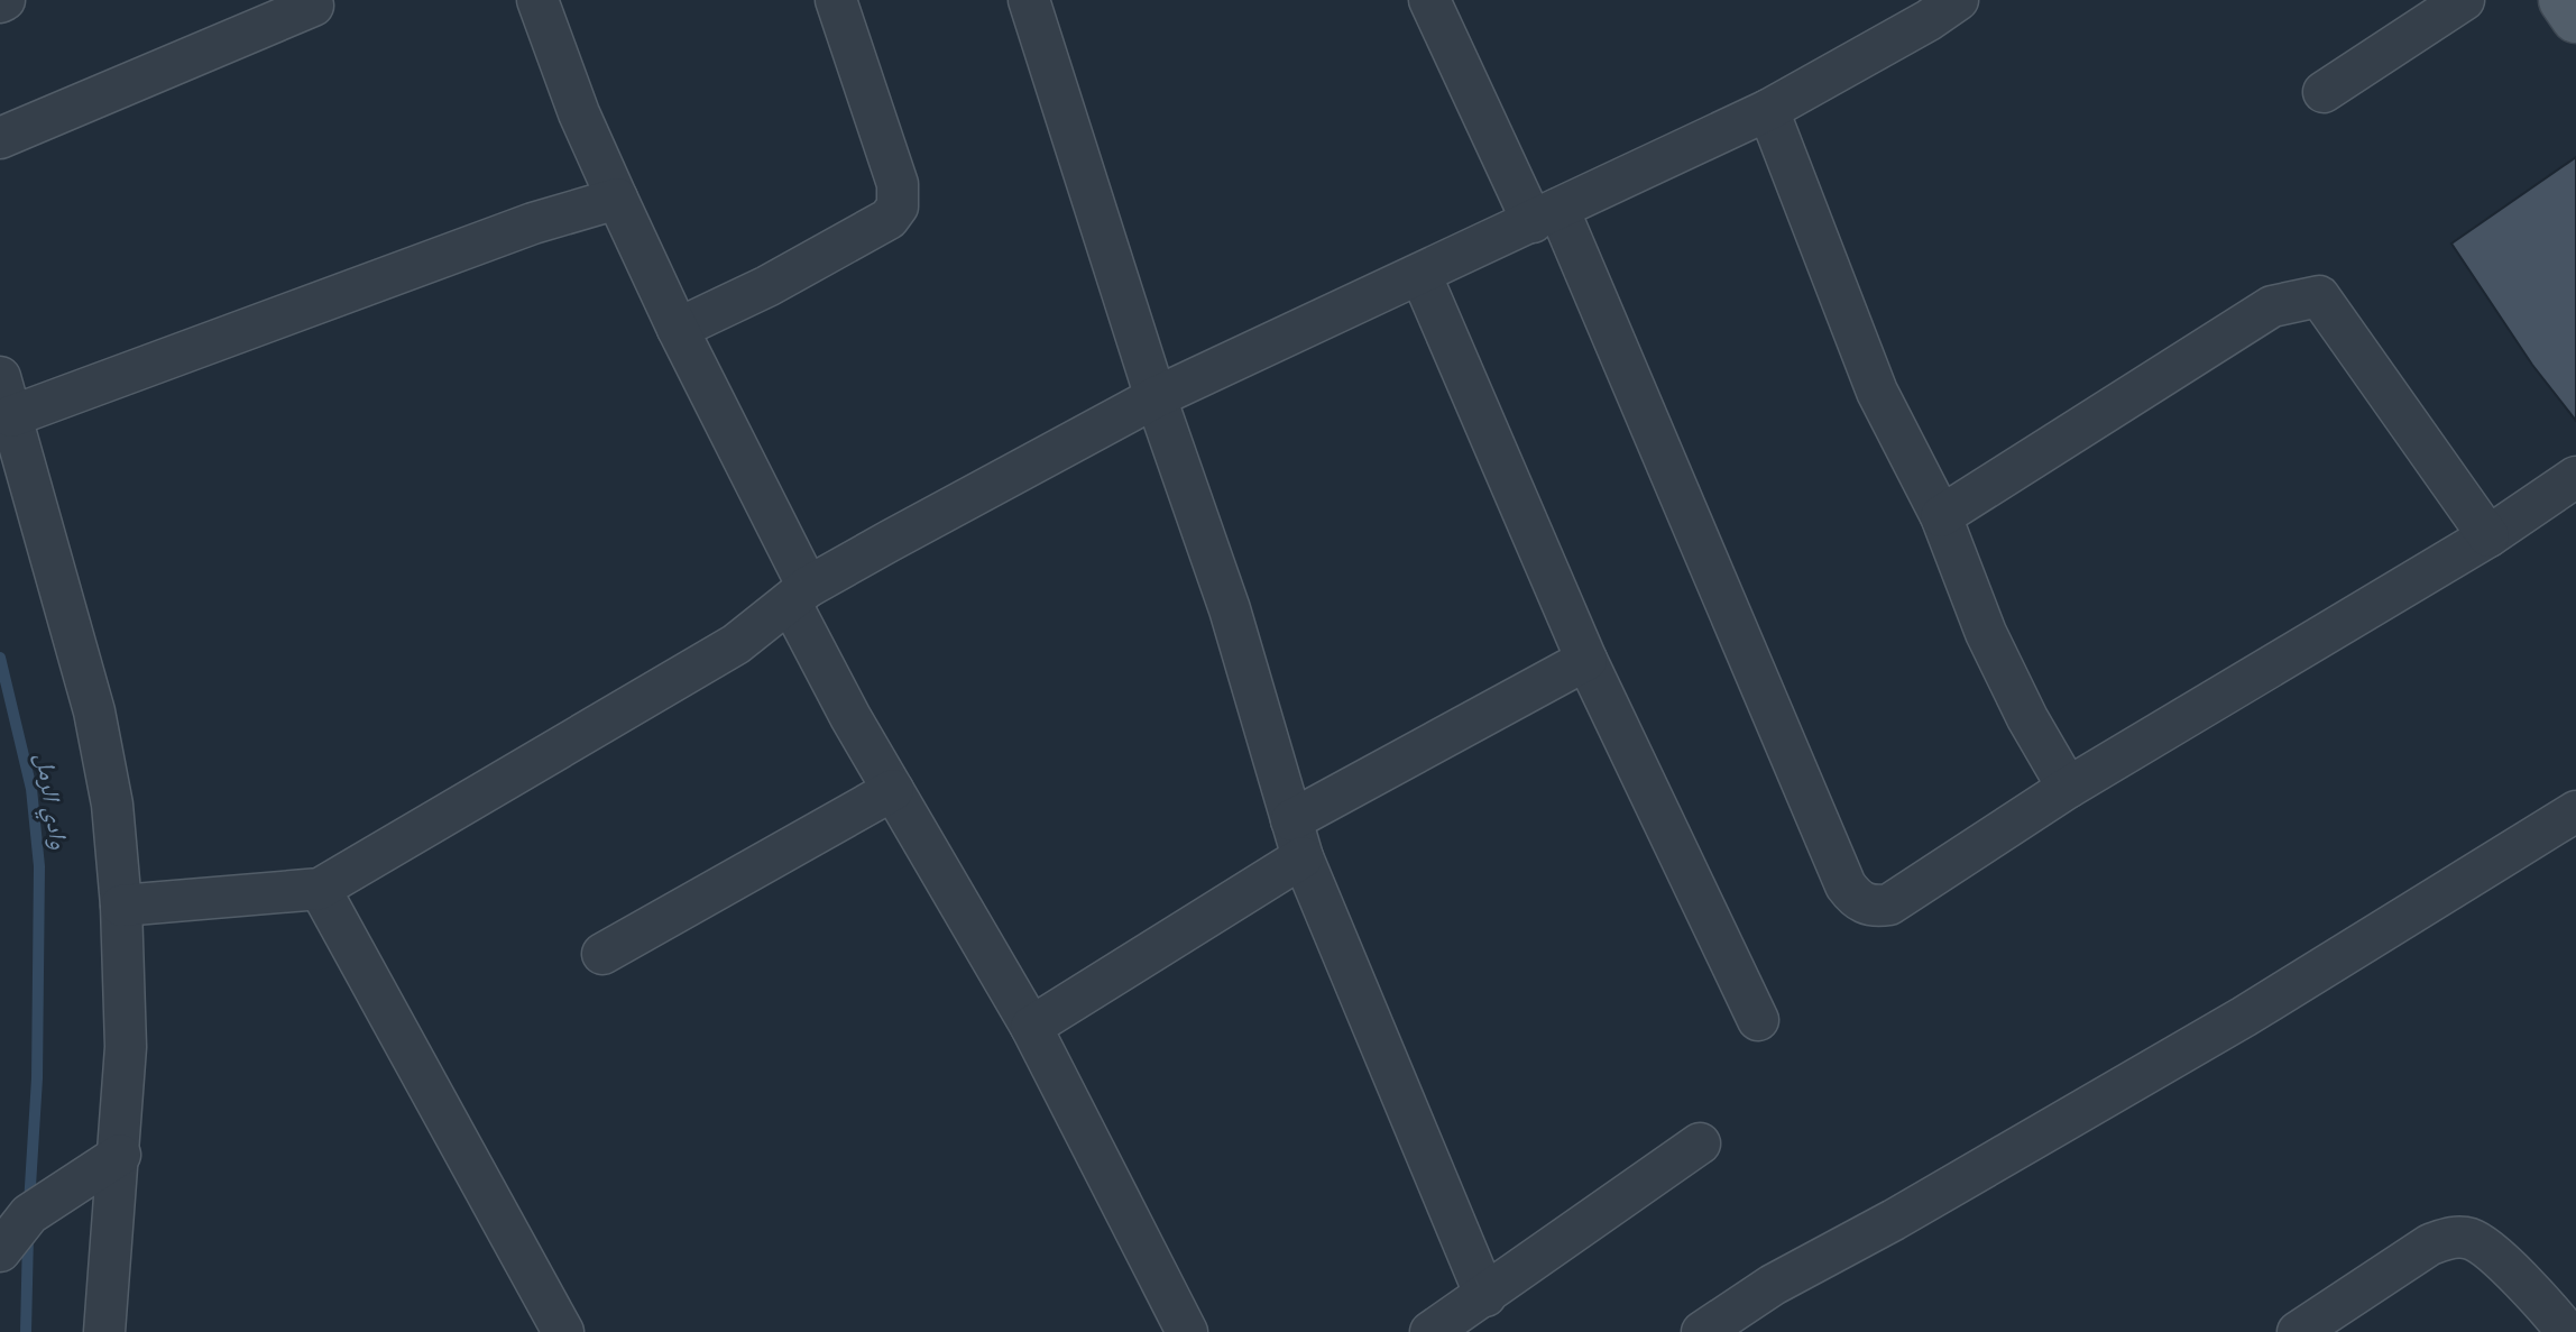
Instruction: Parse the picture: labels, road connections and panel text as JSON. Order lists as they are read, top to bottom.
{
  "water": ["وادي الرمل"]
}
